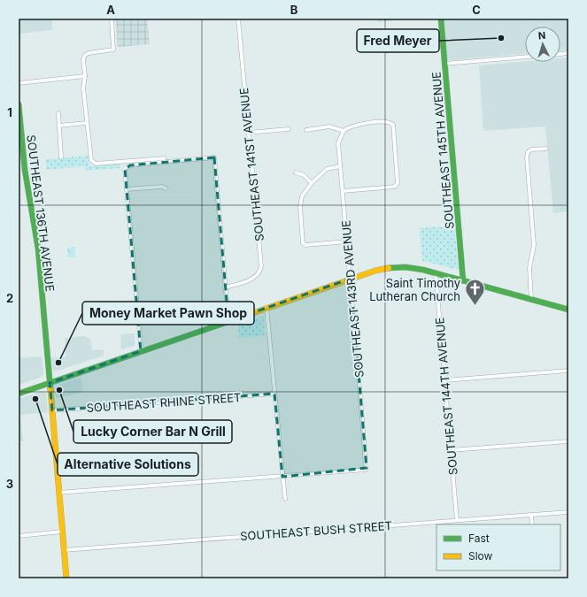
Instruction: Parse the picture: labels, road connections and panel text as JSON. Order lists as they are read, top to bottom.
{
  "streets": {
    "street": [
      "SOUTHEAST 145TH AVENUE",
      "SOUTHEAST 141ST AVENUE",
      "SOUTHEAST 136TH AVENUE",
      "SOUTHEAST 143RD AVENUE",
      "SOUTHEAST 144TH AVENUE",
      "SOUTHEAST RHINE STREET",
      "SOUTHEAST BUSH STREET"
    ]
  },
  "crossings": [
    ["SOUTHEAST 136TH AVENUE", "SOUTHEAST RHINE STREET"],
    ["SOUTHEAST 136TH AVENUE", "SOUTHEAST BUSH STREET"],
    ["SOUTHEAST 144TH AVENUE", "SOUTHEAST BUSH STREET"]
  ],
  "places": {
    "other": [
      "Fred Meyer",
      "Money Market Pawn Shop",
      "Lucky Corner Bar N Grill",
      "Alternative Solutions"
    ],
    "church": ["Saint Timothy Lutheran Church"]
  },
  "legend": ["Fast", "Slow"],
  "north": "top",
  "grid": {
    "columns": ["A", "B", "C"],
    "rows": ["1", "2", "3"]
  }
}
